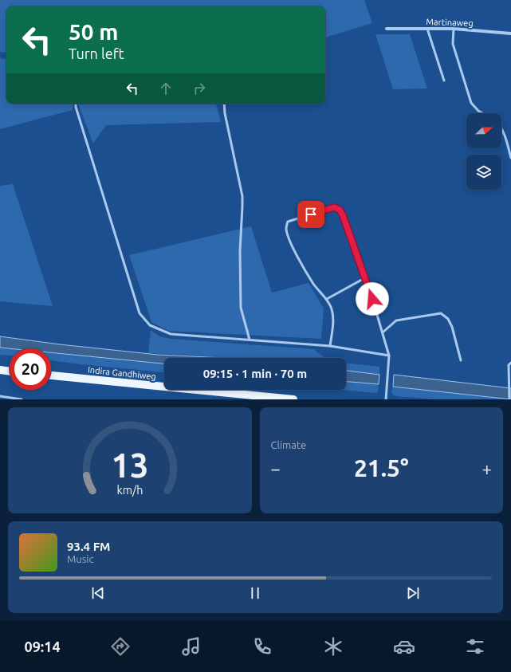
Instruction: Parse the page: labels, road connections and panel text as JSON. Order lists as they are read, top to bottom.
{
  "streets": {
    "main road": ["Indira Gandhiweg"],
    "street": ["Martinaweg"]
  },
  "north": "right",
  "page": {
    "turn": ["50 m", "Turn left"],
    "limit": "20",
    "trip": "09:15 · 1 min · 70 m",
    "tile": "Climate",
    "heat": ["−", "21.5°", "+"],
    "song": ["93.4 FM", "Music"],
    "tabs": "09:14",
    "gauge": ["13", "km/h"]
  }
}
